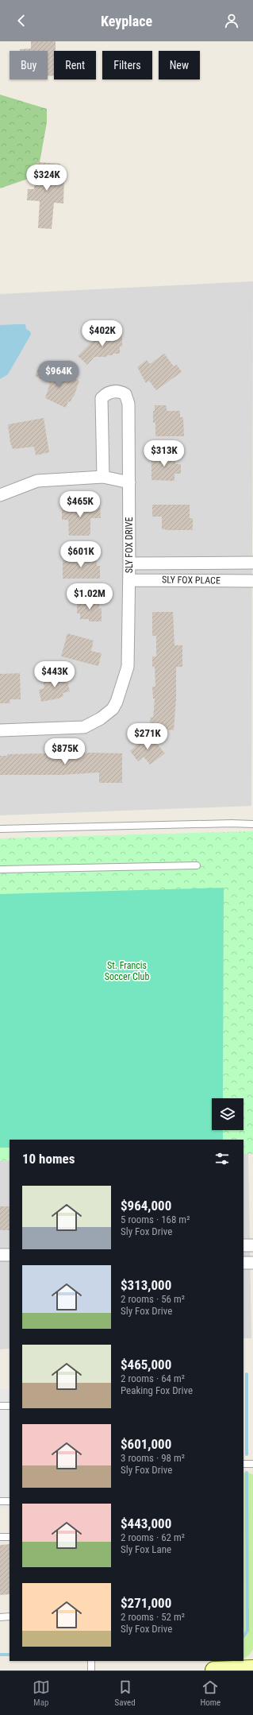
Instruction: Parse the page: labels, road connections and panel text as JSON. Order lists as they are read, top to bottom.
{
  "streets": {
    "street": ["SLY FOX DRIVE", "SLY FOX PLACE"]
  },
  "crossings": [
    ["SLY FOX DRIVE", "SLY FOX PLACE"]
  ],
  "parks": ["St. Francis Soccer Club"],
  "page": {
    "header": "Keyplace",
    "chip": [
      "Buy",
      "Rent",
      "Filters",
      "New"
    ],
    "price": [
      "$324K",
      "$402K",
      "$964K",
      "$313K",
      "$465K",
      "$601K",
      "$1.02M",
      "$443K",
      "$271K",
      "$875K"
    ],
    "heading": "10 homes",
    "list": [
      {
        "name": "$964,000",
        "note": "5 rooms · 168 m² · Sly Fox Drive"
      },
      {
        "name": "$313,000",
        "note": "2 rooms · 56 m² · Sly Fox Drive"
      },
      {
        "name": "$465,000",
        "note": "2 rooms · 64 m² · Peaking Fox Drive"
      },
      {
        "name": "$601,000",
        "note": "3 rooms · 98 m² · Sly Fox Drive"
      },
      {
        "name": "$443,000",
        "note": "2 rooms · 62 m² · Sly Fox Lane"
      },
      {
        "name": "$271,000",
        "note": "2 rooms · 52 m² · Sly Fox Drive"
      }
    ],
    "tabs": ["Map", "Saved", "Home"]
  }
}
